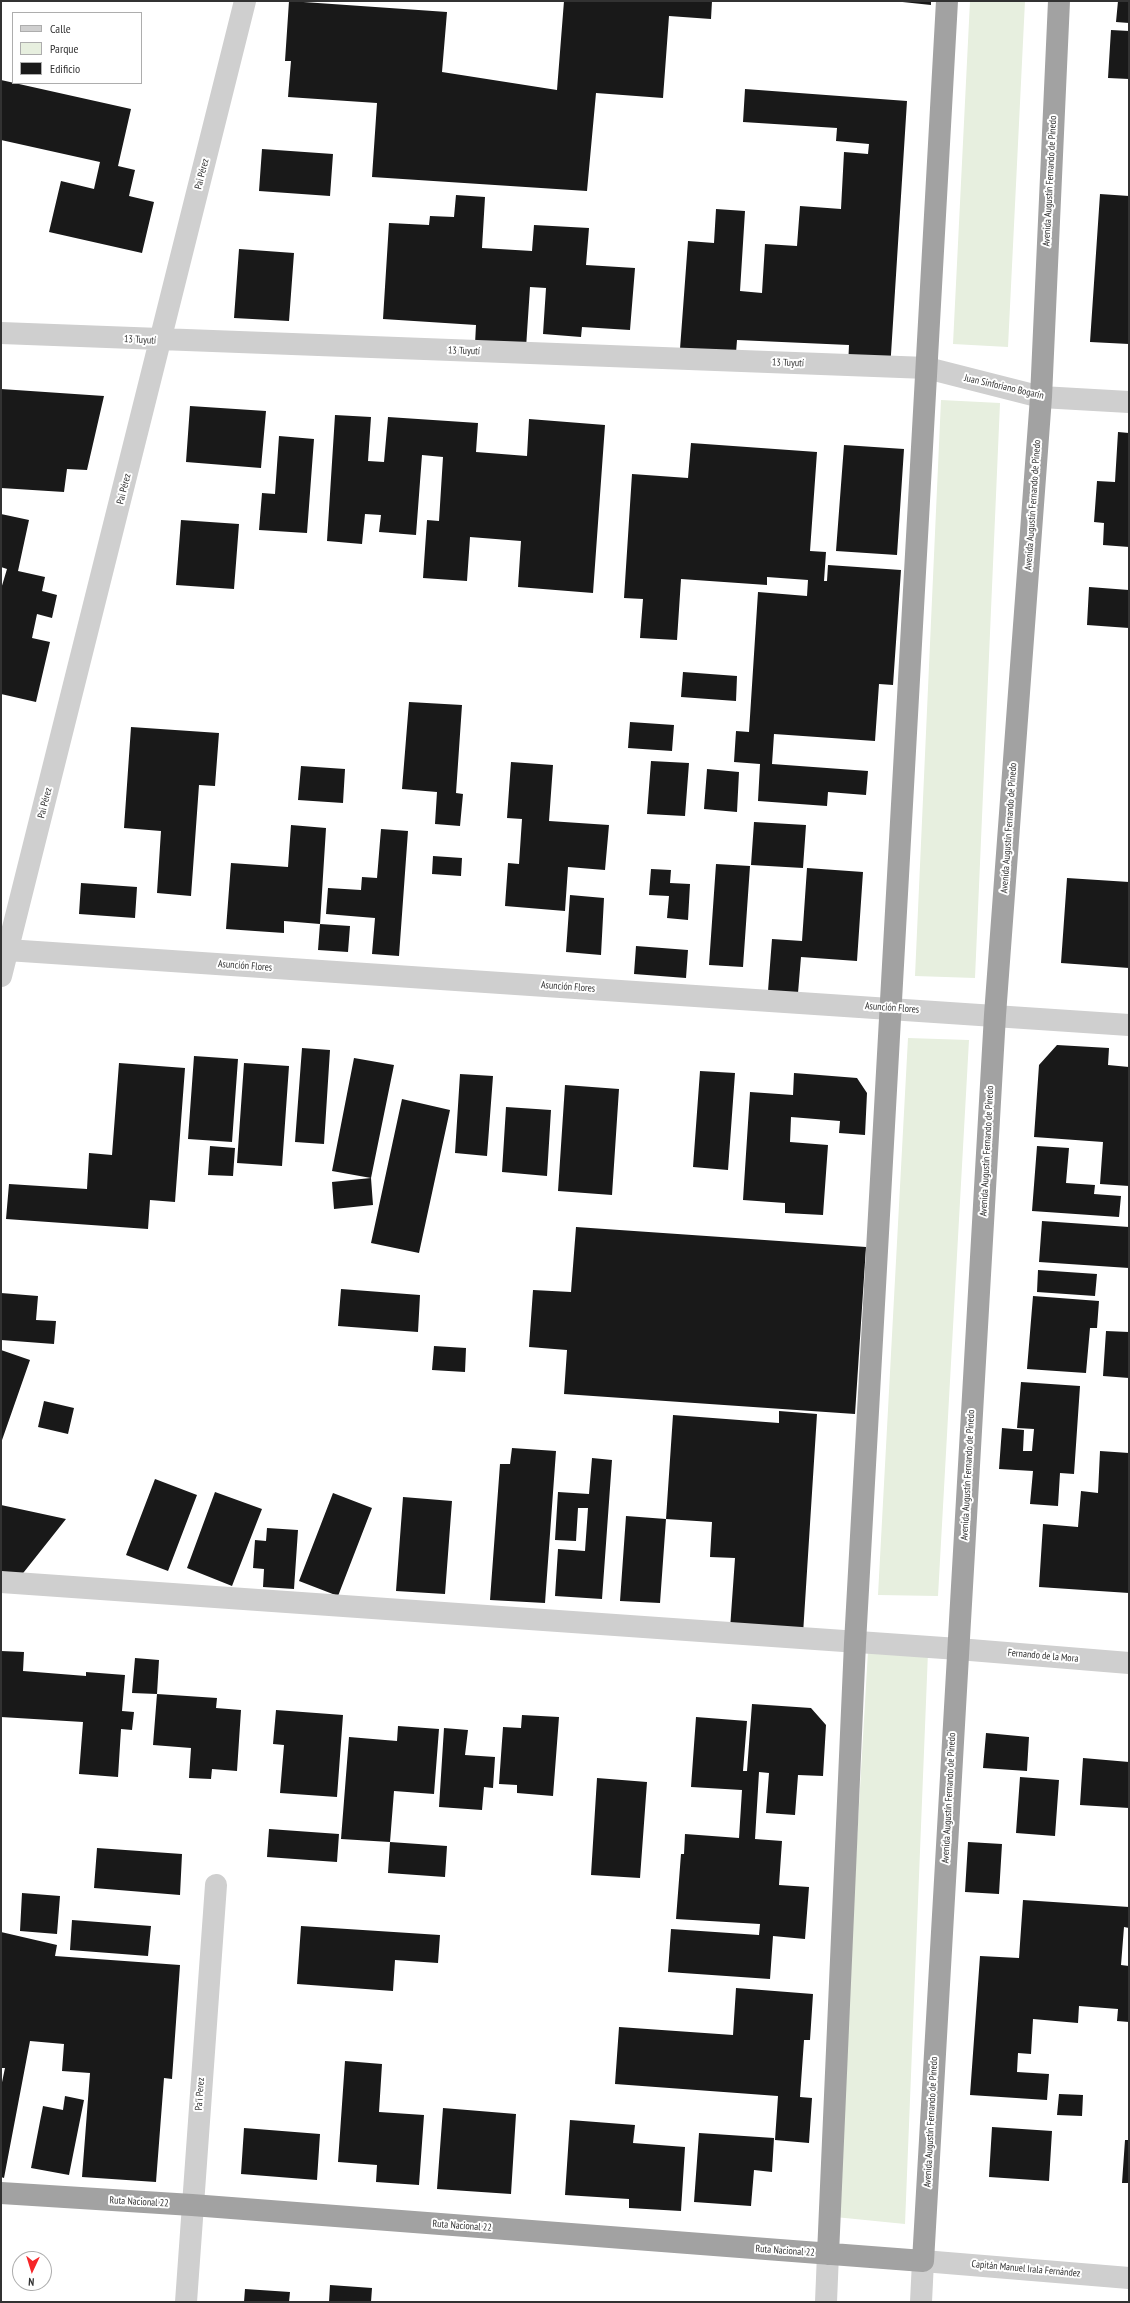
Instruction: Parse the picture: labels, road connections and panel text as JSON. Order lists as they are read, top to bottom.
{
  "streets": {
    "highway": ["Avenida Augustín Fernando de Pinedo", "Ruta Nacional 22"],
    "street": [
      "Pai Pérez",
      "13 Tuyutí",
      "Juan Sinforiano Bogarín",
      "Asunción Flores",
      "Fernando de la Mora",
      "Pa'i Perez",
      "Capitán Manuel Irala Fernández"
    ]
  },
  "crossings": [
    ["Pai Pérez", "13 Tuyutí"],
    ["Pai Pérez", "Asunción Flores"],
    ["Avenida Augustín Fernando de Pinedo", "Juan Sinforiano Bogarín"],
    ["Avenida Augustín Fernando de Pinedo", "Asunción Flores"],
    ["Avenida Augustín Fernando de Pinedo", "Fernando de la Mora"],
    ["Avenida Augustín Fernando de Pinedo", "Ruta Nacional 22"],
    ["Avenida Augustín Fernando de Pinedo", "Capitán Manuel Irala Fernández"],
    ["13 Tuyutí", "Juan Sinforiano Bogarín"],
    ["Pa'i Perez", "Ruta Nacional 22"],
    ["Ruta Nacional 22", "Capitán Manuel Irala Fernández"]
  ],
  "legend": ["Calle", "Parque", "Edificio"],
  "north": "bottom"
}
